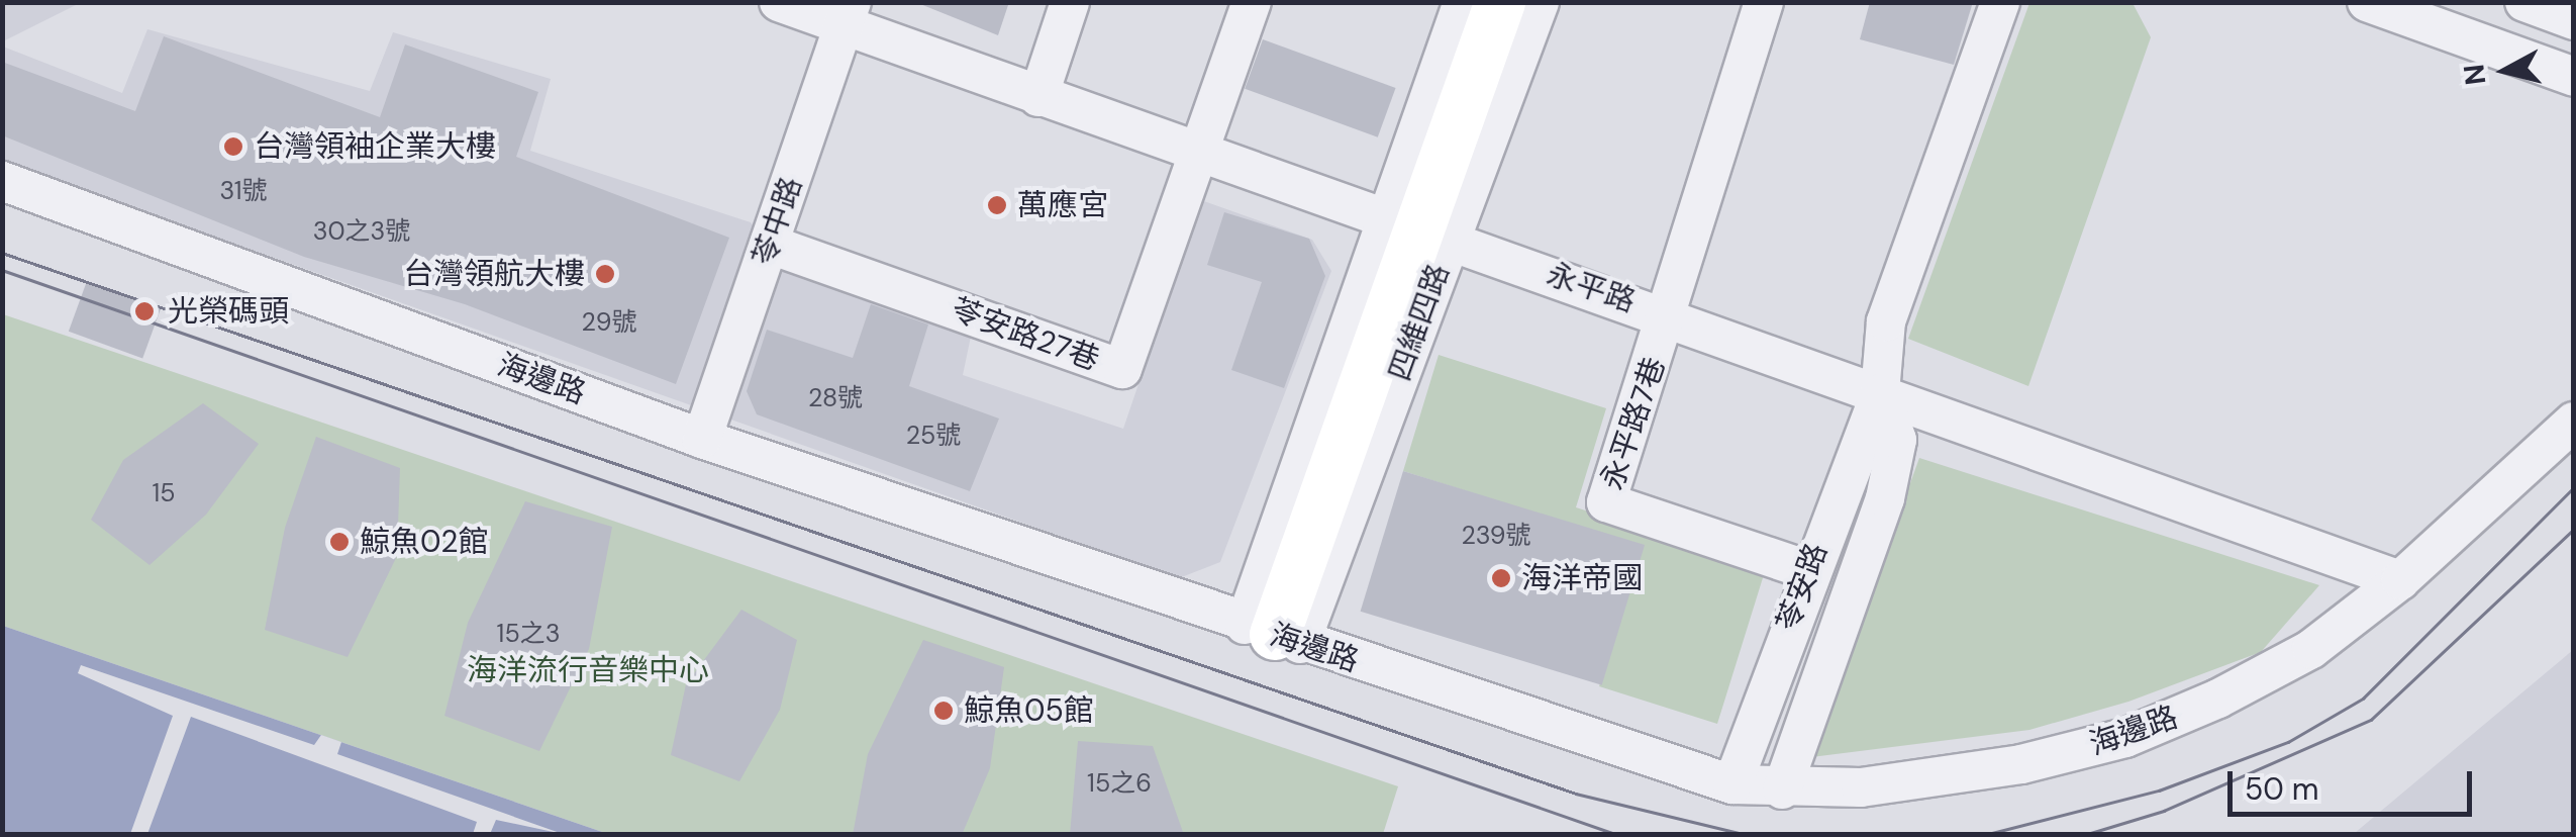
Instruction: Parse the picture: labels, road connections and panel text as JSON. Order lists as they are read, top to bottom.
{
  "streets": {
    "main road": ["四維四路"],
    "street": [
      "苓中路",
      "永平路",
      "苓安路27巷",
      "海邊路",
      "永平路7巷",
      "苓安路"
    ]
  },
  "crossings": [
    ["苓中路", "永平路"],
    ["苓中路", "苓安路27巷"],
    ["苓中路", "海邊路"],
    ["永平路", "四維四路"],
    ["永平路", "苓安路27巷"],
    ["永平路", "海邊路"],
    ["永平路", "永平路7巷"],
    ["永平路", "苓安路"],
    ["四維四路", "海邊路"],
    ["海邊路", "苓安路"],
    ["永平路7巷", "苓安路"]
  ],
  "parks": ["海洋流行音樂中心"],
  "places": [
    "台灣領袖企業大樓",
    "萬應宮",
    "台灣領航大樓",
    "光榮碼頭",
    "鯨魚02館",
    "海洋帝國",
    "鯨魚05館"
  ],
  "house_numbers": [
    "31號",
    "30之3號",
    "29號",
    "28號",
    "25號",
    "15",
    "239號",
    "15之3",
    "15之6"
  ],
  "scale_bar": "50 m",
  "north": "left"
}
